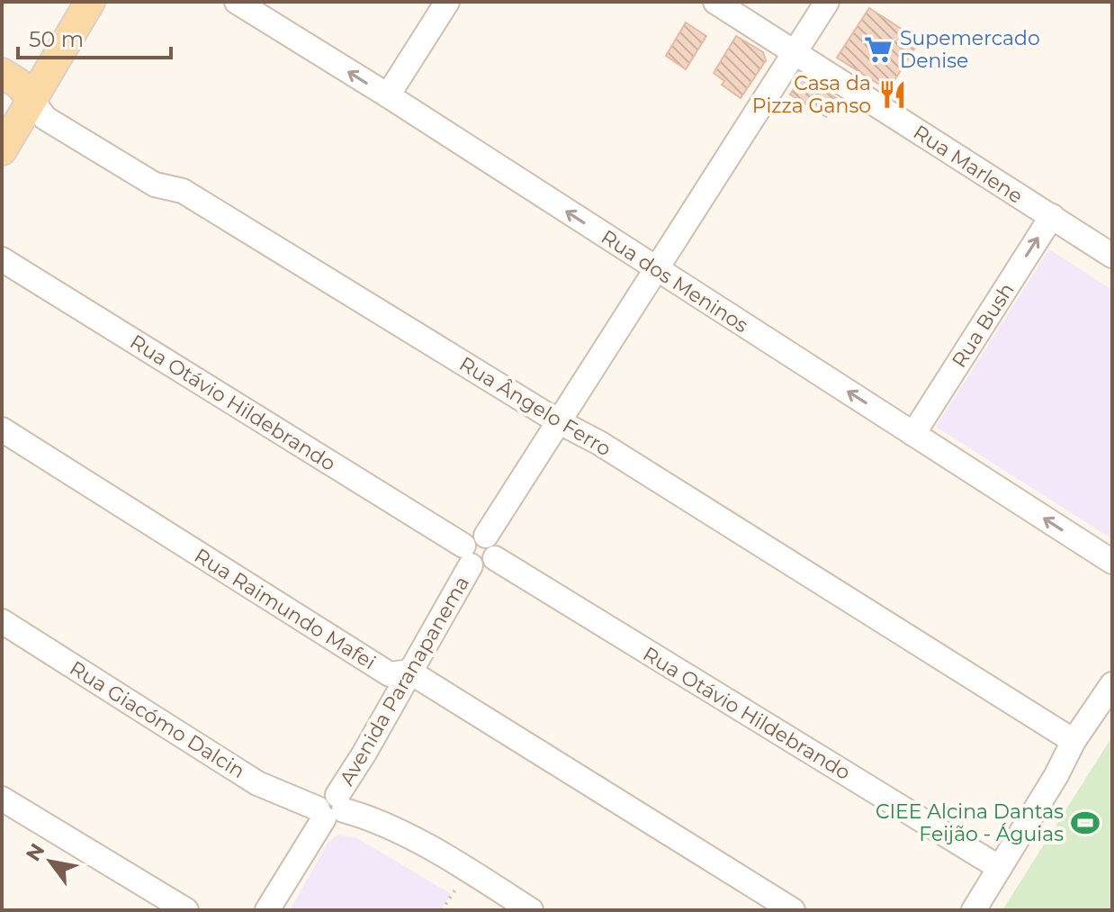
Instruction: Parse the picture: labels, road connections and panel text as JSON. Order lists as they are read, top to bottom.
{
  "streets": {
    "main road": ["Rua Ângelo Ferro"],
    "street": [
      "Rua Marlene",
      "Rua dos Meninos",
      "Rua Bush",
      "Rua Otávio Hildebrando",
      "Rua Raimundo Mafei",
      "Avenida Paranapanema",
      "Rua Giacómo Dalcin"
    ]
  },
  "crossings": [
    ["Rua Marlene", "Rua Bush"],
    ["Rua dos Meninos", "Rua Bush"],
    ["Rua Otávio Hildebrando", "Avenida Paranapanema"],
    ["Rua Raimundo Mafei", "Avenida Paranapanema"],
    ["Avenida Paranapanema", "Rua Giacómo Dalcin"]
  ],
  "one_way": ["Rua dos Meninos", "Rua Bush"],
  "places": {
    "supermarket": ["Supemercado Denise"],
    "restaurant": ["Casa da Pizza Ganso"],
    "sports": ["CIEE Alcina Dantas Feijão - Águias"]
  },
  "scale_bar": "50 m",
  "north": "top left"
}
